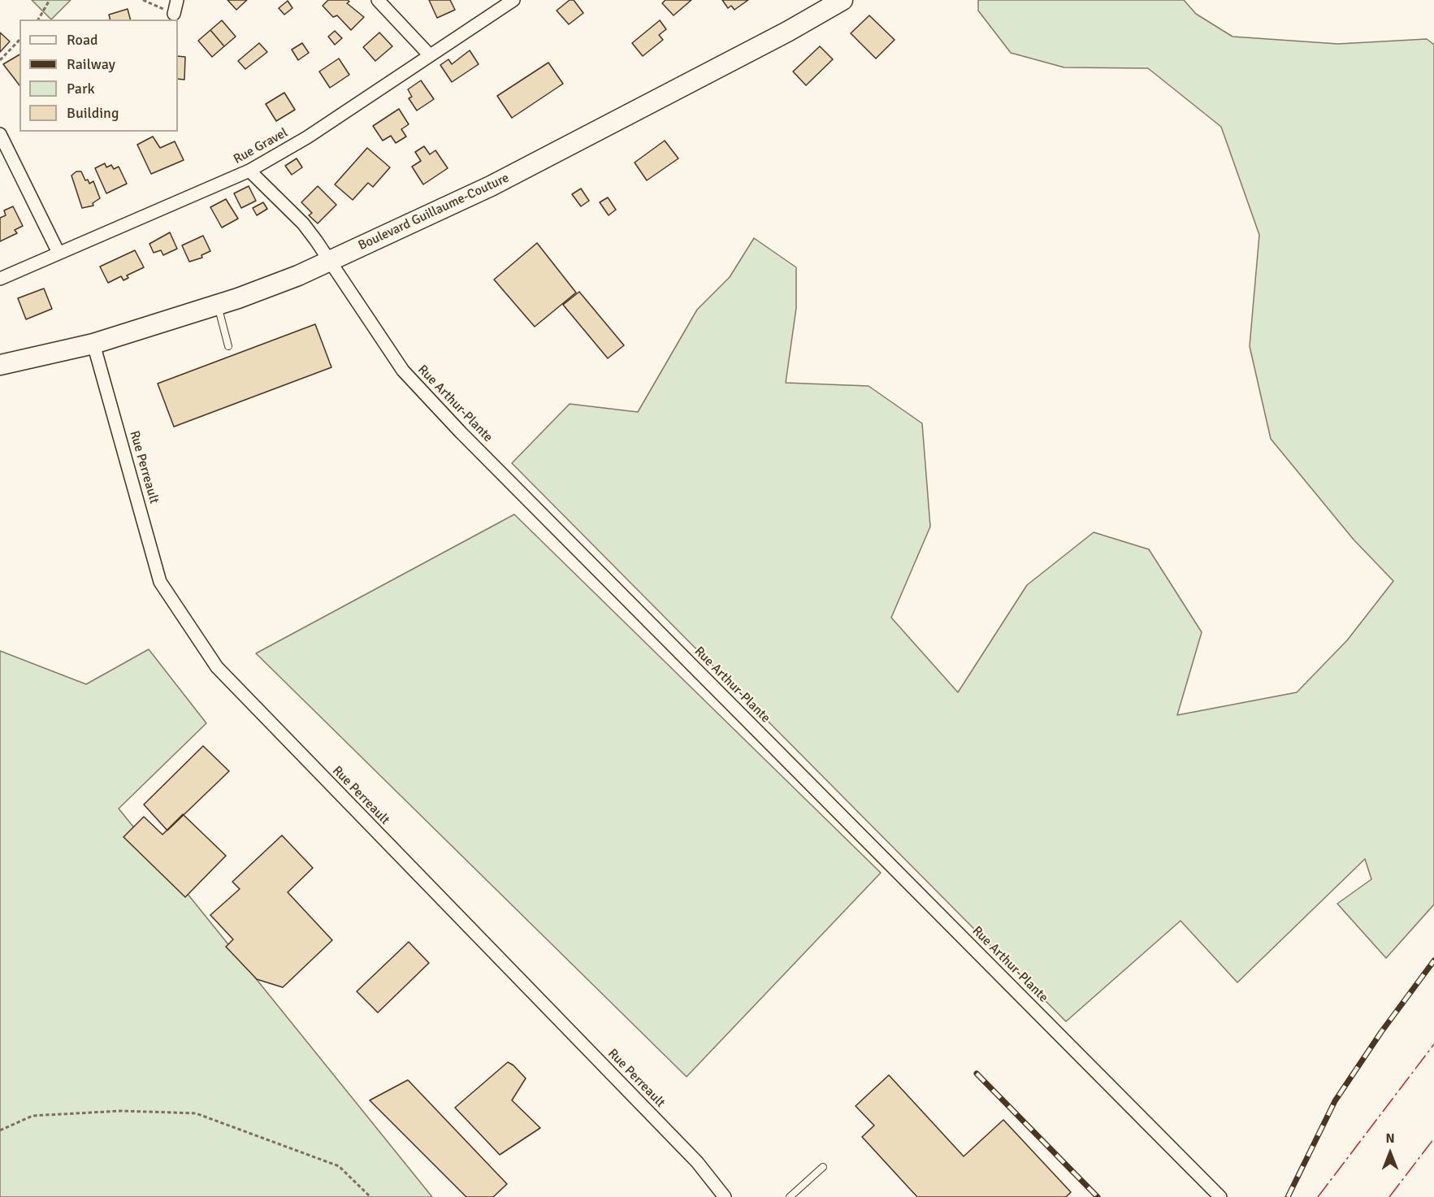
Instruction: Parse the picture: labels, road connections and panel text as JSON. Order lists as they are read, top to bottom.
{
  "streets": {
    "main road": ["Boulevard Guillaume-Couture"],
    "street": ["Rue Gravel", "Rue Arthur-Plante", "Rue Perreault"]
  },
  "crossings": [
    ["Rue Gravel", "Rue Arthur-Plante"],
    ["Boulevard Guillaume-Couture", "Rue Arthur-Plante"],
    ["Boulevard Guillaume-Couture", "Rue Perreault"]
  ],
  "legend": [
    "Road",
    "Railway",
    "Park",
    "Building"
  ],
  "north": "top"
}
